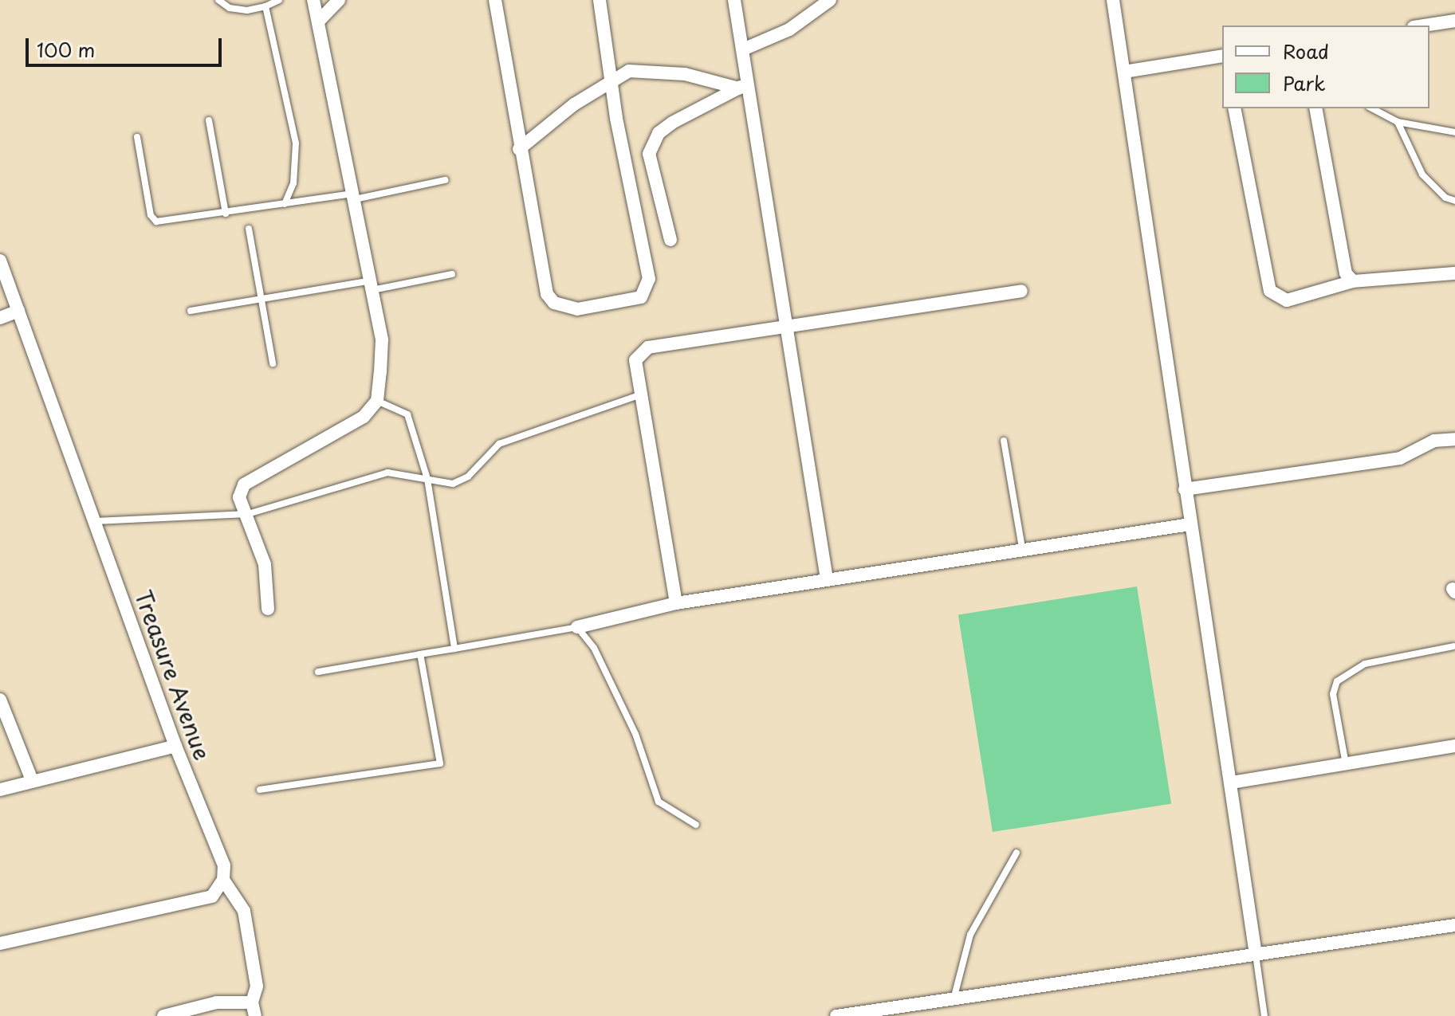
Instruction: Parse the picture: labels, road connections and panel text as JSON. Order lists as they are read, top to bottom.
{
  "streets": {
    "street": ["Treasure Avenue"]
  },
  "legend": ["Road", "Park"],
  "scale_bar": "100 m"
}
